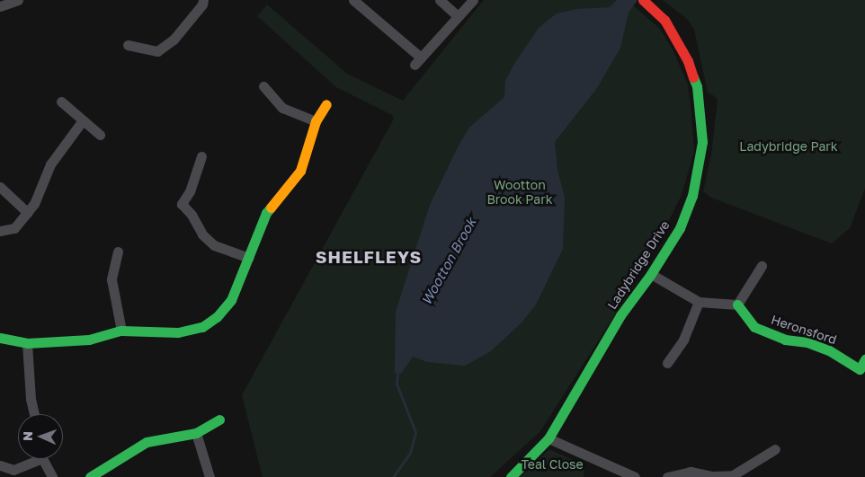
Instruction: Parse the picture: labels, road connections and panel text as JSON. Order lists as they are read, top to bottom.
{
  "streets": {
    "street": ["Ladybridge Drive", "Heronsford"]
  },
  "districts": ["SHELFLEYS"],
  "water": ["Wootton Brook"],
  "parks": ["Ladybridge Park", "Wootton Brook Park", "Teal Close"],
  "north": "left"
}
